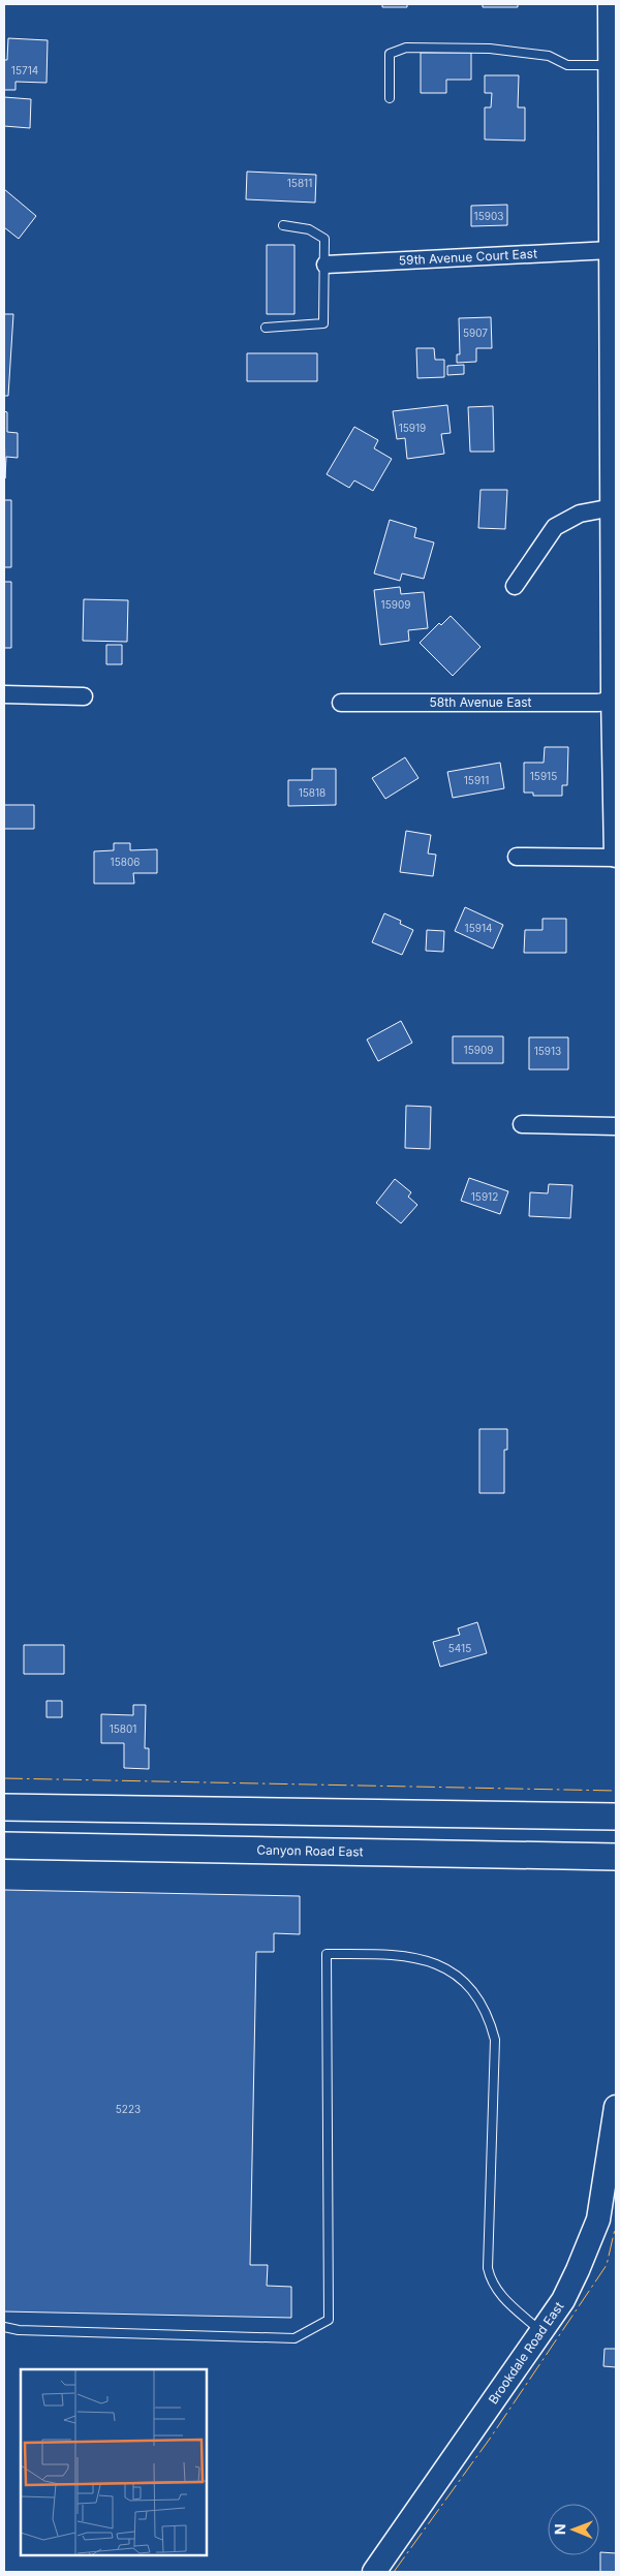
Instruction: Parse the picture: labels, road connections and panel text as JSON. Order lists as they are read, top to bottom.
{
  "streets": {
    "main road": ["Canyon Road East", "Brookdale Road East"],
    "street": ["59th Avenue Court East", "58th Avenue East"]
  },
  "house_numbers": [
    "15714",
    "15811",
    "15903",
    "5907",
    "15919",
    "15909",
    "15915",
    "15911",
    "15818",
    "15806",
    "15914",
    "15909",
    "15913",
    "15912",
    "5415",
    "15801",
    "5223"
  ],
  "north": "left"
}
